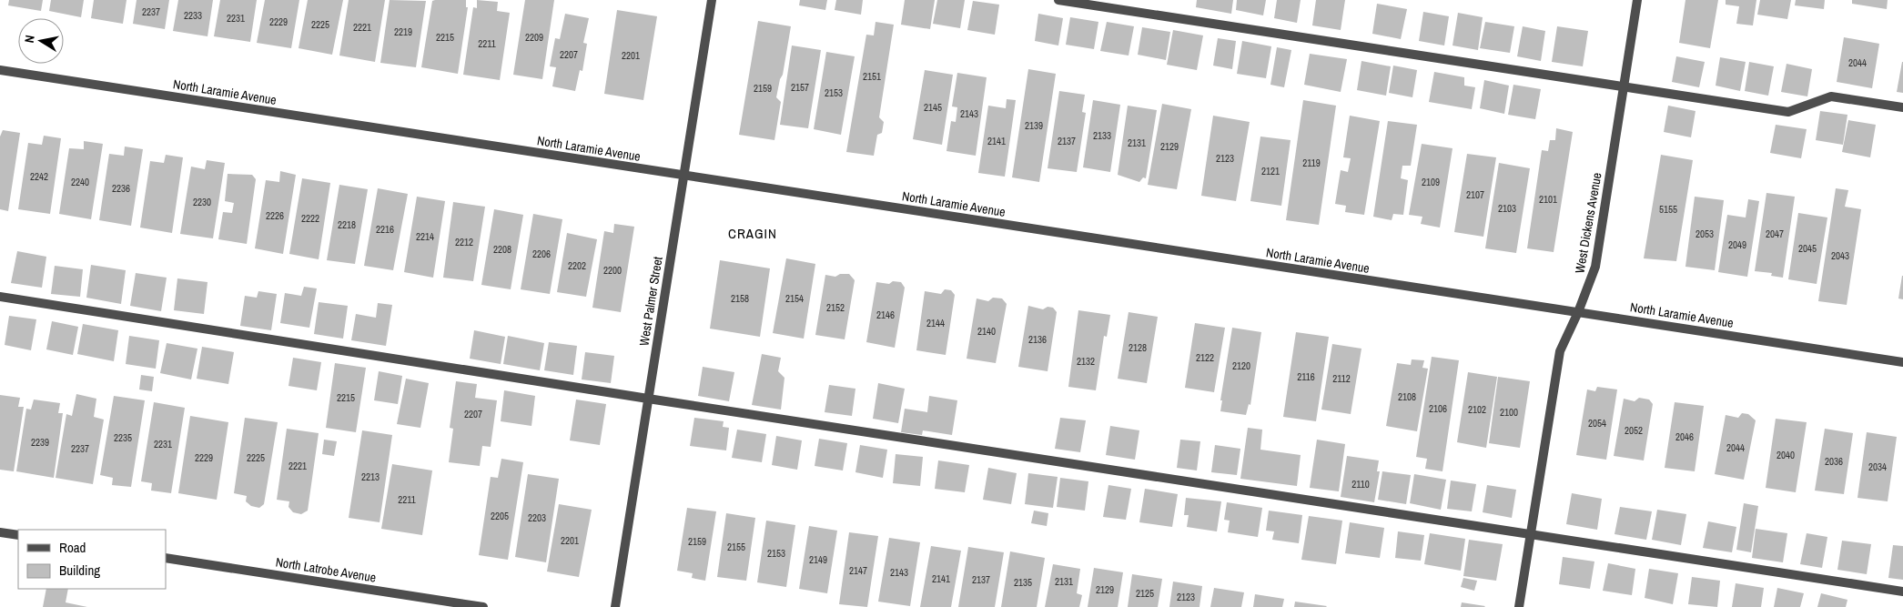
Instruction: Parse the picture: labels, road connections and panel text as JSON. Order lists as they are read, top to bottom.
{
  "streets": {
    "street": [
      "North Laramie Avenue",
      "West Dickens Avenue",
      "West Palmer Street",
      "North Latrobe Avenue"
    ]
  },
  "crossings": [
    ["North Laramie Avenue", "West Dickens Avenue"],
    ["North Laramie Avenue", "West Palmer Street"]
  ],
  "districts": ["CRAGIN"],
  "house_numbers": [
    "2237",
    "2233",
    "2231",
    "2229",
    "2225",
    "2221",
    "2219",
    "2215",
    "2209",
    "2211",
    "2207",
    "2201",
    "2044",
    "2151",
    "2157",
    "2159",
    "2153",
    "2145",
    "2143",
    "2139",
    "2133",
    "2141",
    "2137",
    "2131",
    "2129",
    "2123",
    "2119",
    "2121",
    "2242",
    "2240",
    "2109",
    "2236",
    "2107",
    "2101",
    "2230",
    "2103",
    "5155",
    "2226",
    "2222",
    "2218",
    "2216",
    "2053",
    "2047",
    "2214",
    "2212",
    "2049",
    "2045",
    "2208",
    "2206",
    "2043",
    "2202",
    "2200",
    "2158",
    "2154",
    "2152",
    "2146",
    "2144",
    "2140",
    "2136",
    "2128",
    "2122",
    "2132",
    "2120",
    "2116",
    "2112",
    "2108",
    "2215",
    "2106",
    "2102",
    "2100",
    "2207",
    "2054",
    "2052",
    "2046",
    "2235",
    "2239",
    "2231",
    "2044",
    "2237",
    "2040",
    "2229",
    "2225",
    "2036",
    "2221",
    "2034",
    "2213",
    "2110",
    "2211",
    "2205",
    "2203",
    "2201",
    "2159",
    "2155",
    "2153",
    "2149",
    "2147",
    "2143",
    "2141",
    "2137",
    "2131",
    "2135",
    "2129",
    "2125",
    "2123"
  ],
  "legend": ["Road", "Building"],
  "north": "left"
}
